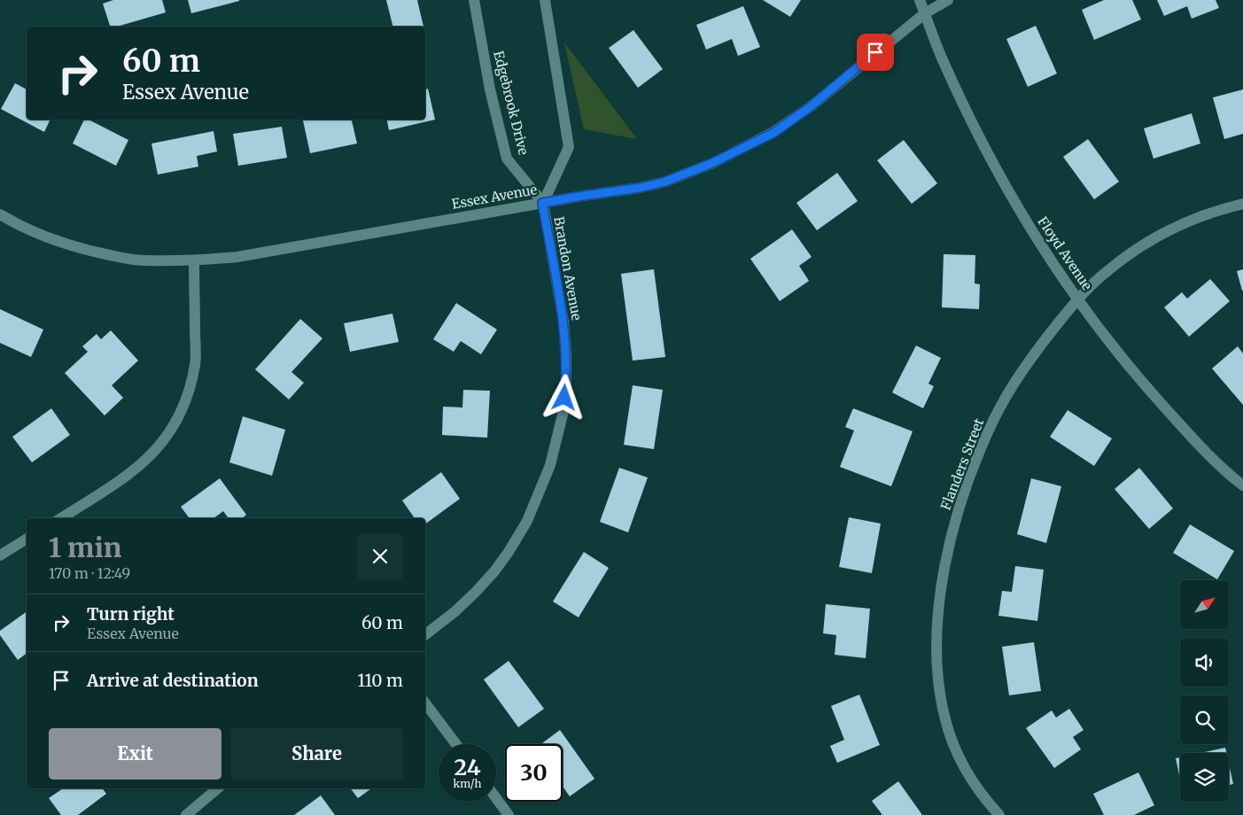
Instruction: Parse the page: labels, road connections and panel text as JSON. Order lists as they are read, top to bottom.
{
  "streets": {
    "street": [
      "Edgebrook Drive",
      "Essex Avenue",
      "Floyd Avenue",
      "Brandon Avenue",
      "Flanders Street"
    ]
  },
  "crossings": [
    ["Edgebrook Drive", "Essex Avenue"],
    ["Edgebrook Drive", "Brandon Avenue"],
    ["Essex Avenue", "Floyd Avenue"],
    ["Essex Avenue", "Brandon Avenue"],
    ["Floyd Avenue", "Flanders Street"]
  ],
  "north": "top right",
  "page": {
    "turn": ["60 m", "Essex Avenue"],
    "heading": ["1 min", "170 m · 12:49"],
    "list": [
      {
        "name": "Turn right",
        "note": "Essex Avenue",
        "value": "60 m"
      },
      {
        "name": "Arrive at destination",
        "value": "110 m"
      }
    ],
    "buttons": ["Exit", "Share"],
    "speed": "24 km/h",
    "limit": "30"
  }
}
